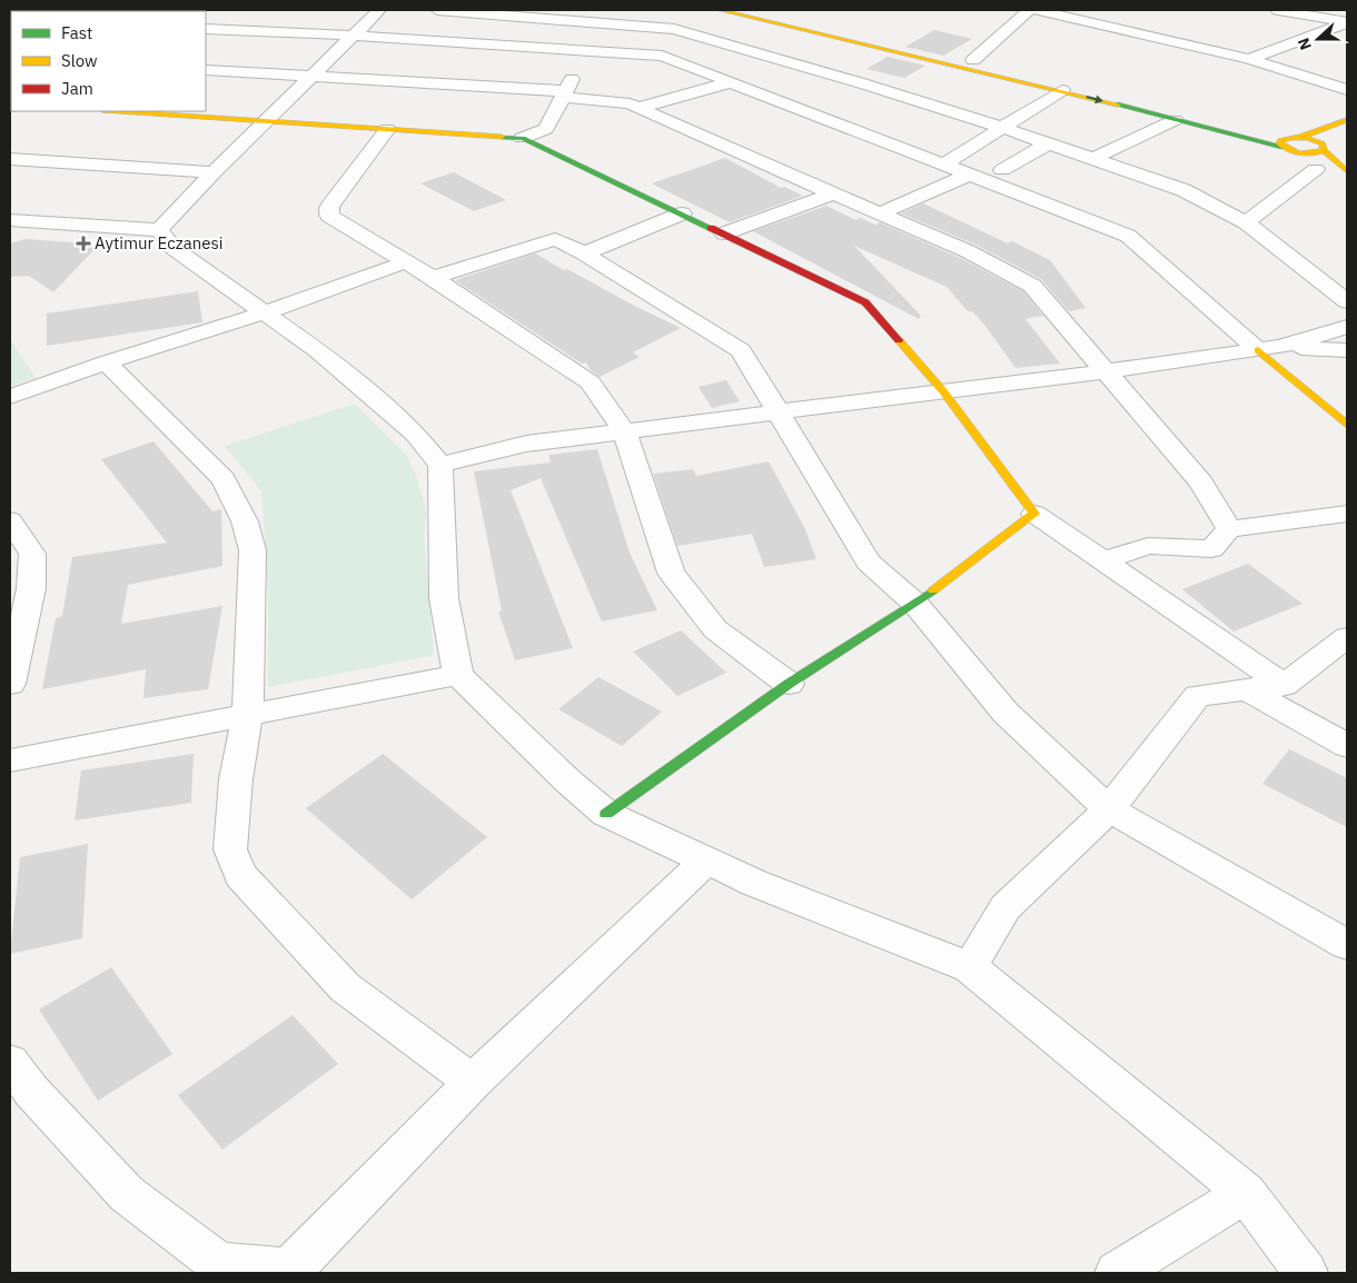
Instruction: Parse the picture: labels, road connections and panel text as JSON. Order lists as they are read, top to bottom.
{
  "places": {
    "health": ["Aytimur Eczanesi"]
  },
  "legend": ["Fast", "Slow", "Jam"],
  "north": "left"
}
